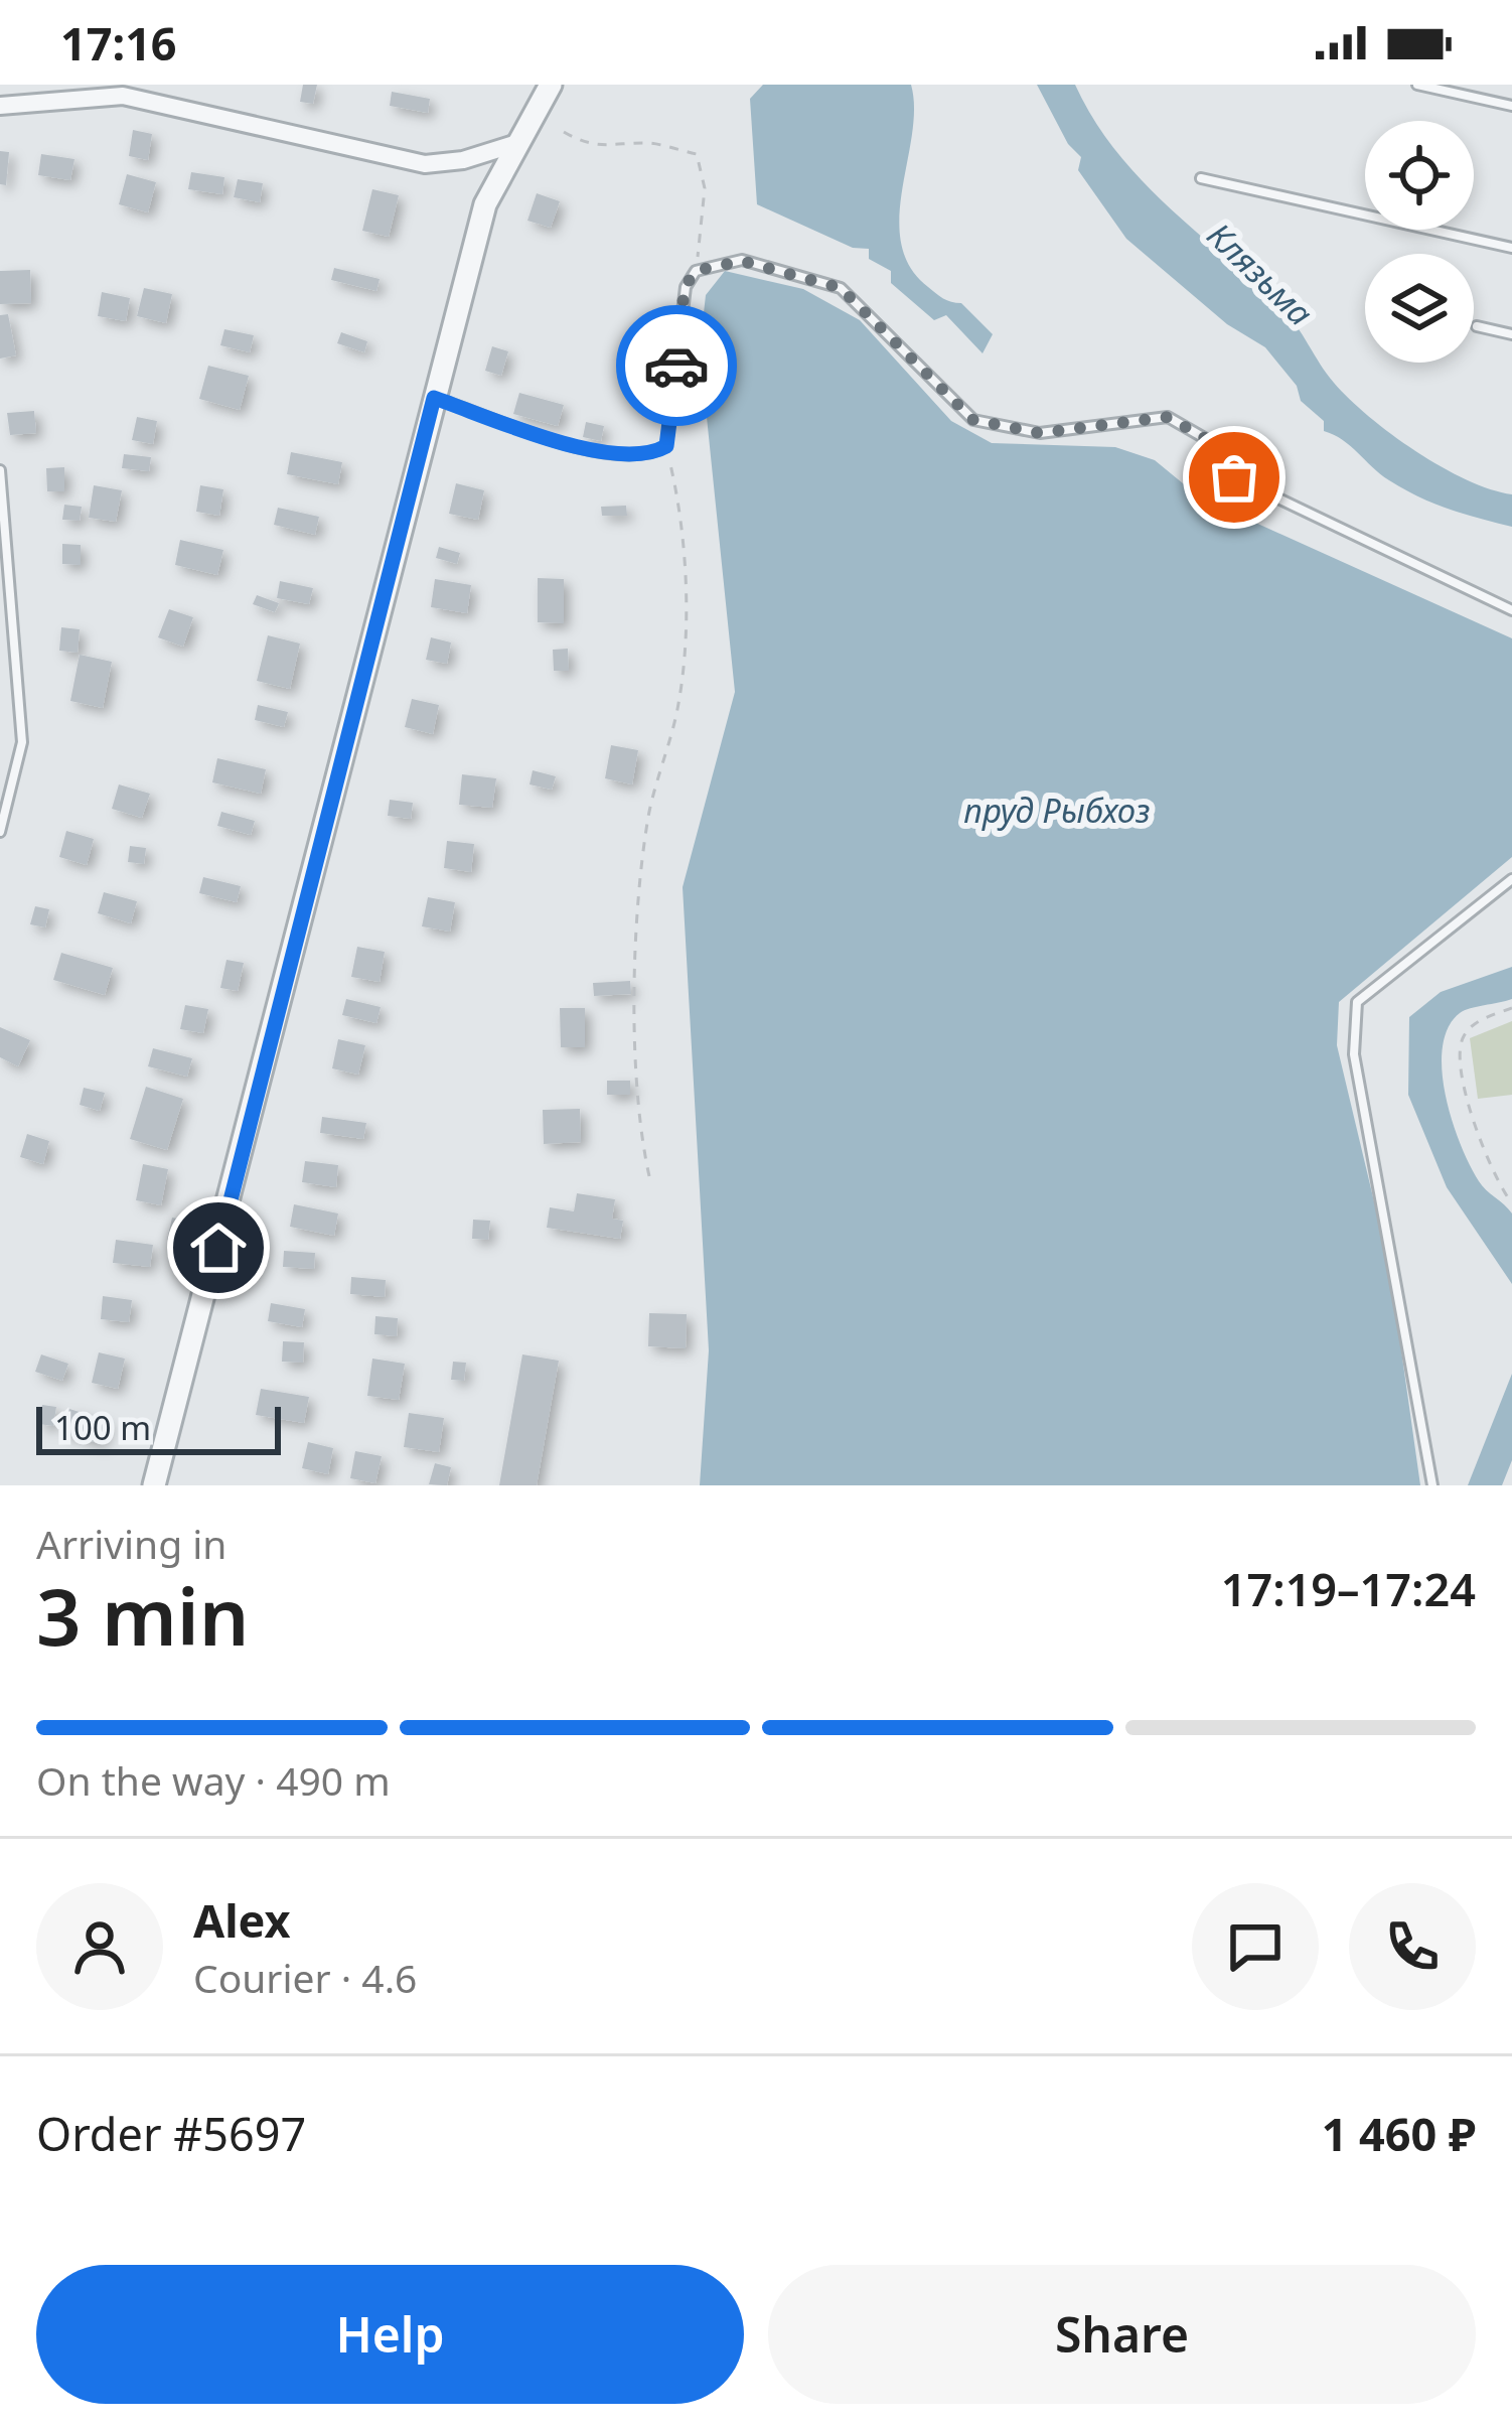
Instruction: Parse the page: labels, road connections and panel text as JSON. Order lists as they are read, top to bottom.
{
  "water": ["Клязьма", "пруд Рыбхоз"],
  "scale_bar": "100 m",
  "page": {
    "status": "17:16",
    "scale": "100 m",
    "heading": ["3 min", "Arriving in", "17:19–17:24"],
    "panel": [
      "Alex",
      "Courier · 4.6",
      "Order #5697",
      "1 460 ₽"
    ],
    "bar": "On the way · 490 m",
    "buttons": ["Help", "Share"]
  }
}
